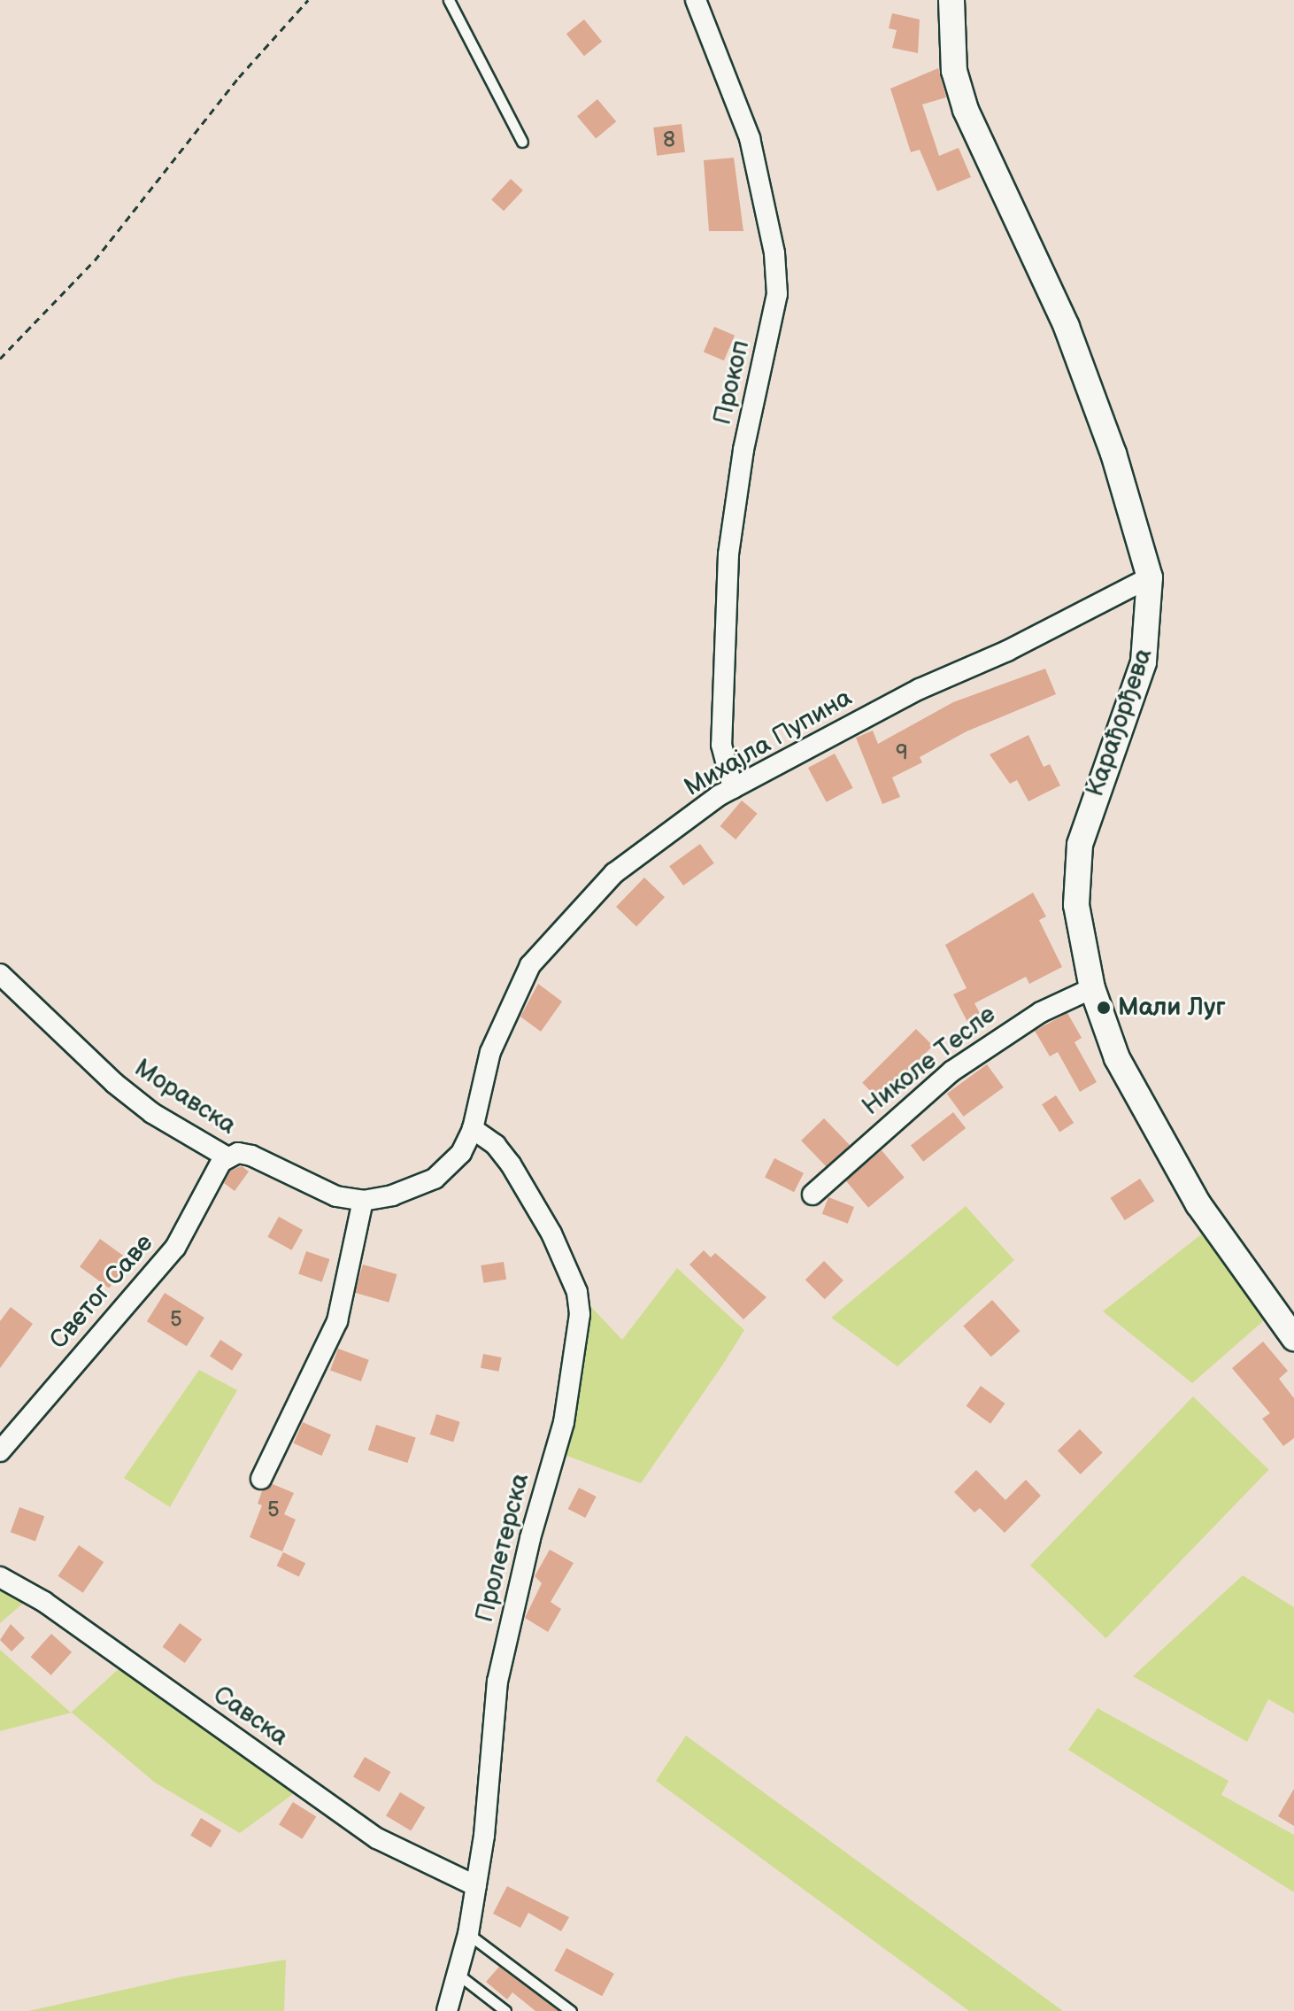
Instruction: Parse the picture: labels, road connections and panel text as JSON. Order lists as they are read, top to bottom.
{
  "streets": {
    "street": [
      "Прокоп",
      "Карађорђева",
      "Михајла Пупина",
      "Николе Тесле",
      "Моравска",
      "Светог Саве",
      "Пролетерска",
      "Савска"
    ]
  },
  "crossings": [
    ["Прокоп", "Михајла Пупина"],
    ["Карађорђева", "Михајла Пупина"],
    ["Карађорђева", "Николе Тесле"],
    ["Михајла Пупина", "Моравска"],
    ["Михајла Пупина", "Пролетерска"],
    ["Моравска", "Светог Саве"],
    ["Моравска", "Пролетерска"],
    ["Пролетерска", "Савска"]
  ],
  "places": ["Мали Луг"],
  "house_numbers": [
    "8",
    "9",
    "5",
    "5"
  ]
}
